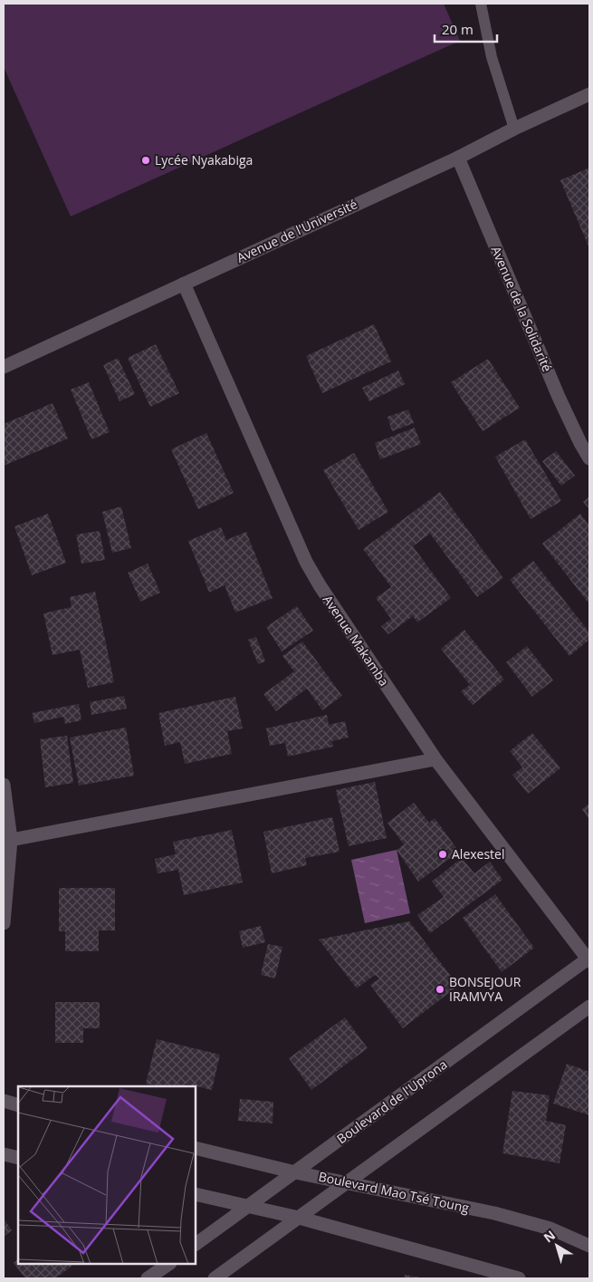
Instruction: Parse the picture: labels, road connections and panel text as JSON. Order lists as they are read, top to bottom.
{
  "streets": {
    "street": [
      "Avenue de l'Université",
      "Avenue de la Solidarité",
      "Avenue Makamba",
      "Boulevard de l'Uprona",
      "Boulevard Mao Tsé Toung"
    ]
  },
  "crossings": [
    ["Avenue de l'Université", "Avenue de la Solidarité"],
    ["Avenue de l'Université", "Avenue Makamba"],
    ["Avenue Makamba", "Boulevard de l'Uprona"],
    ["Boulevard de l'Uprona", "Boulevard Mao Tsé Toung"]
  ],
  "places": ["Lycée Nyakabiga", "Alexestel", "BONSEJOUR IRAMVYA"],
  "scale_bar": "20 m",
  "north": "top left"
}
